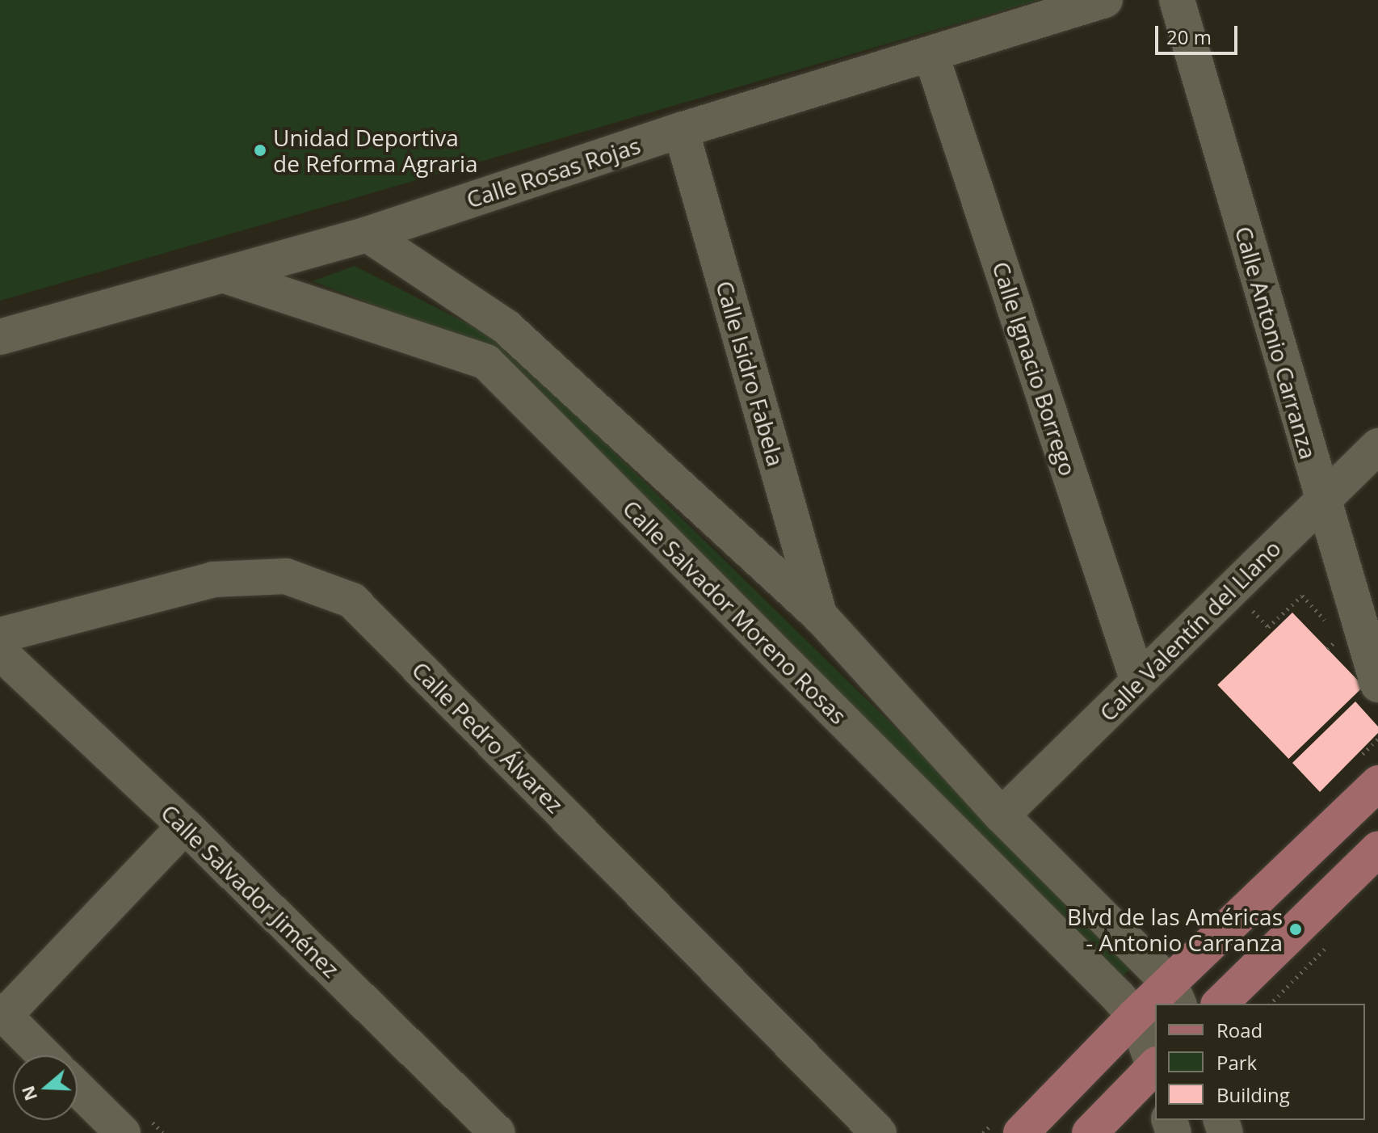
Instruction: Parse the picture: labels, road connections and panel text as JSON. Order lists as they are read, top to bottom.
{
  "streets": {
    "street": [
      "Calle Rosas Rojas",
      "Calle Antonio Carranza",
      "Calle Ignacio Borrego",
      "Calle Isidro Fabela",
      "Calle Salvador Moreno Rosas",
      "Calle Valentín del Llano",
      "Calle Pedro Álvarez",
      "Calle Salvador Jiménez"
    ]
  },
  "crossings": [
    ["Calle Rosas Rojas", "Calle Ignacio Borrego"],
    ["Calle Rosas Rojas", "Calle Isidro Fabela"],
    ["Calle Rosas Rojas", "Calle Salvador Moreno Rosas"],
    ["Calle Antonio Carranza", "Calle Valentín del Llano"],
    ["Calle Ignacio Borrego", "Calle Valentín del Llano"]
  ],
  "places": ["Unidad Deportiva de Reforma Agraria", "Blvd de las Américas - Antonio Carranza"],
  "legend": ["Road", "Park", "Building"],
  "scale_bar": "20 m",
  "north": "left"
}
